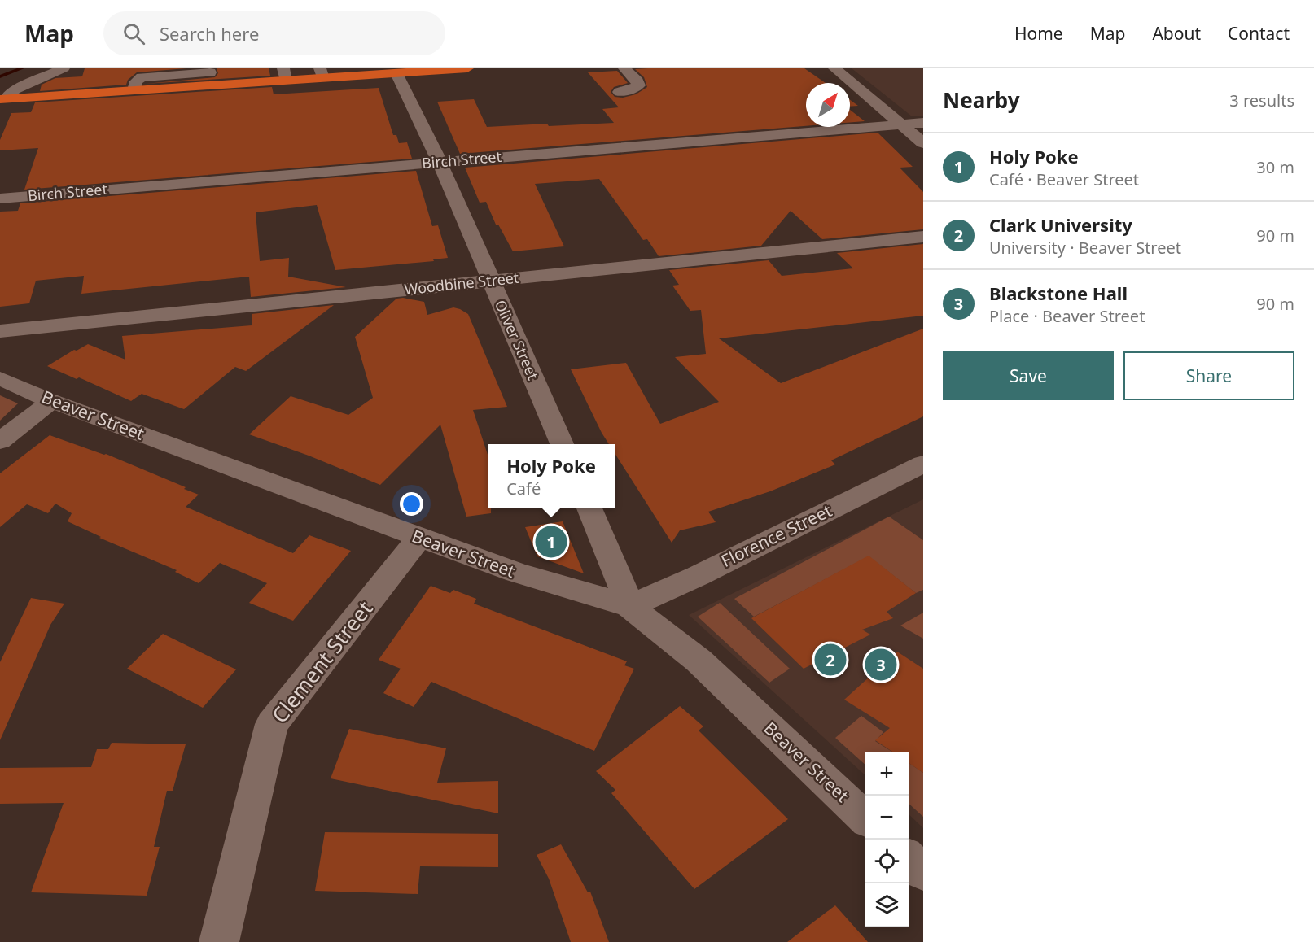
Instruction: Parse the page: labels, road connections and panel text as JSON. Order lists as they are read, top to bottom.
{
  "streets": {
    "street": [
      "Birch Street",
      "Woodbine Street",
      "Oliver Street",
      "Beaver Street",
      "Florence Street",
      "Clement Street"
    ]
  },
  "crossings": [
    ["Birch Street", "Oliver Street"],
    ["Woodbine Street", "Oliver Street"],
    ["Beaver Street", "Florence Street"],
    ["Beaver Street", "Clement Street"]
  ],
  "north": "top right",
  "page": {
    "header": "Map",
    "search": "Search here",
    "nav": [
      "Home",
      "Map",
      "About",
      "Contact"
    ],
    "heading": ["Nearby", "3 results"],
    "list": [
      {
        "mark": "1",
        "name": "Holy Poke",
        "note": "Café · Beaver Street",
        "value": "30 m"
      },
      {
        "mark": "2",
        "name": "Clark University",
        "note": "University · Beaver Street",
        "value": "90 m"
      },
      {
        "mark": "3",
        "name": "Blackstone Hall",
        "note": "Place · Beaver Street",
        "value": "90 m"
      }
    ],
    "buttons": ["Save", "Share"],
    "popup": ["Holy Poke", "Café"],
    "pins": ["1", "2", "3"],
    "map_buttons": ["+", "−"]
  }
}
